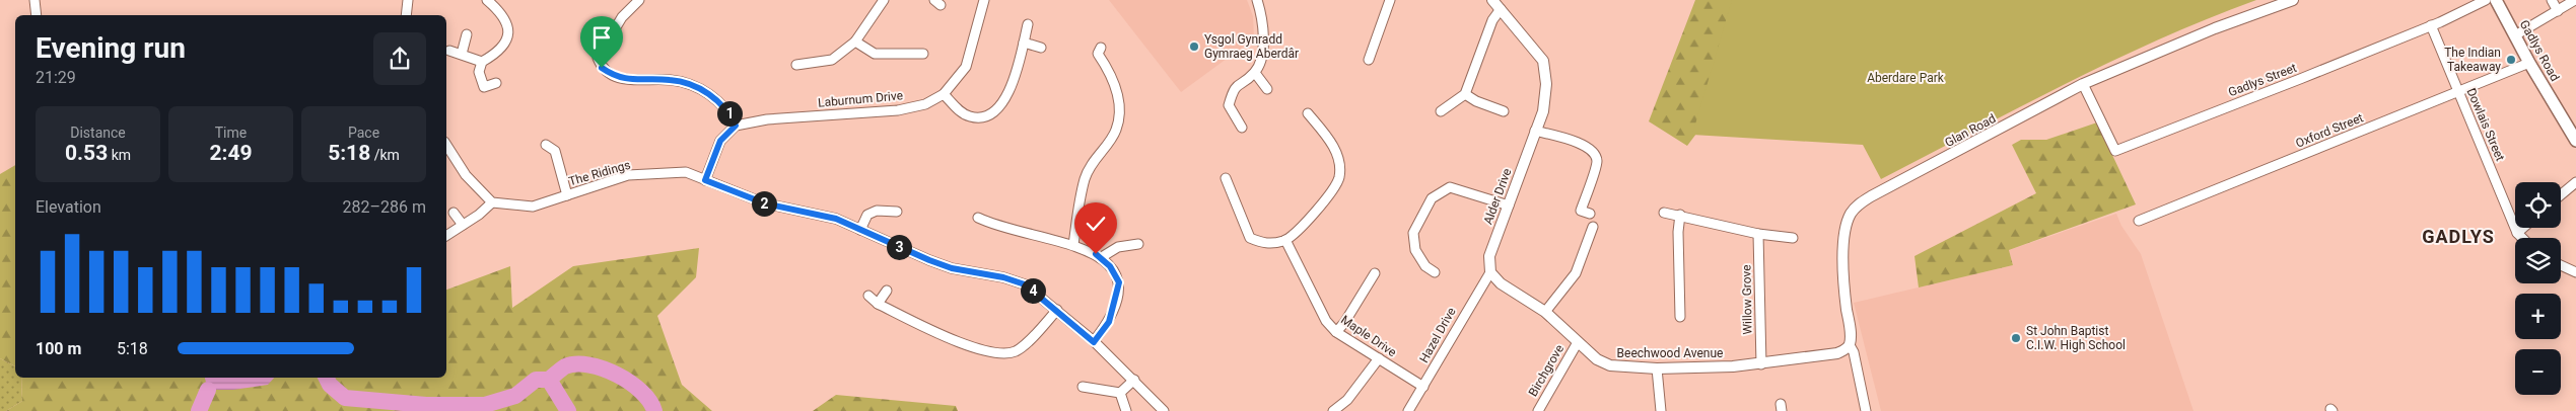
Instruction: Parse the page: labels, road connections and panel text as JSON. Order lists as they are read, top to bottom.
{
  "streets": {
    "main road": ["Gadlys Road"],
    "street": [
      "Gadlys Street",
      "Laburnum Drive",
      "Dowlais Street",
      "Glan Road",
      "Oxford Street",
      "The Ridings",
      "Alder Drive",
      "Willow Grove",
      "Hazel Drive",
      "Maple Drive",
      "Beechwood Avenue",
      "Birchgrove"
    ]
  },
  "crossings": [
    ["Gadlys Road", "Oxford Street"],
    ["Gadlys Street", "Dowlais Street"],
    ["Gadlys Street", "Glan Road"],
    ["Dowlais Street", "Oxford Street"],
    ["Glan Road", "Beechwood Avenue"],
    ["Alder Drive", "Hazel Drive"],
    ["Alder Drive", "Beechwood Avenue"],
    ["Willow Grove", "Beechwood Avenue"],
    ["Hazel Drive", "Maple Drive"],
    ["Hazel Drive", "Beechwood Avenue"],
    ["Beechwood Avenue", "Birchgrove"]
  ],
  "districts": ["GADLYS"],
  "parks": ["Aberdare Park"],
  "places": ["Ysgol Gynradd Gymraeg Aberdâr", "The Indian Takeaway", "St John Baptist C.I.W. High School"],
  "page": {
    "heading": ["Evening run", "21:29"],
    "pins": [
      "1",
      "2",
      "3",
      "4"
    ],
    "stats": [
      ["Distance", "0.53 km"],
      ["Time", "2:49"],
      ["Pace", "5:18 /km"]
    ],
    "map_buttons": ["+", "−"],
    "chart": ["Elevation", "282–286 m"],
    "list": [
      {
        "name": "100 m",
        "note": "5:18"
      }
    ]
  }
}
